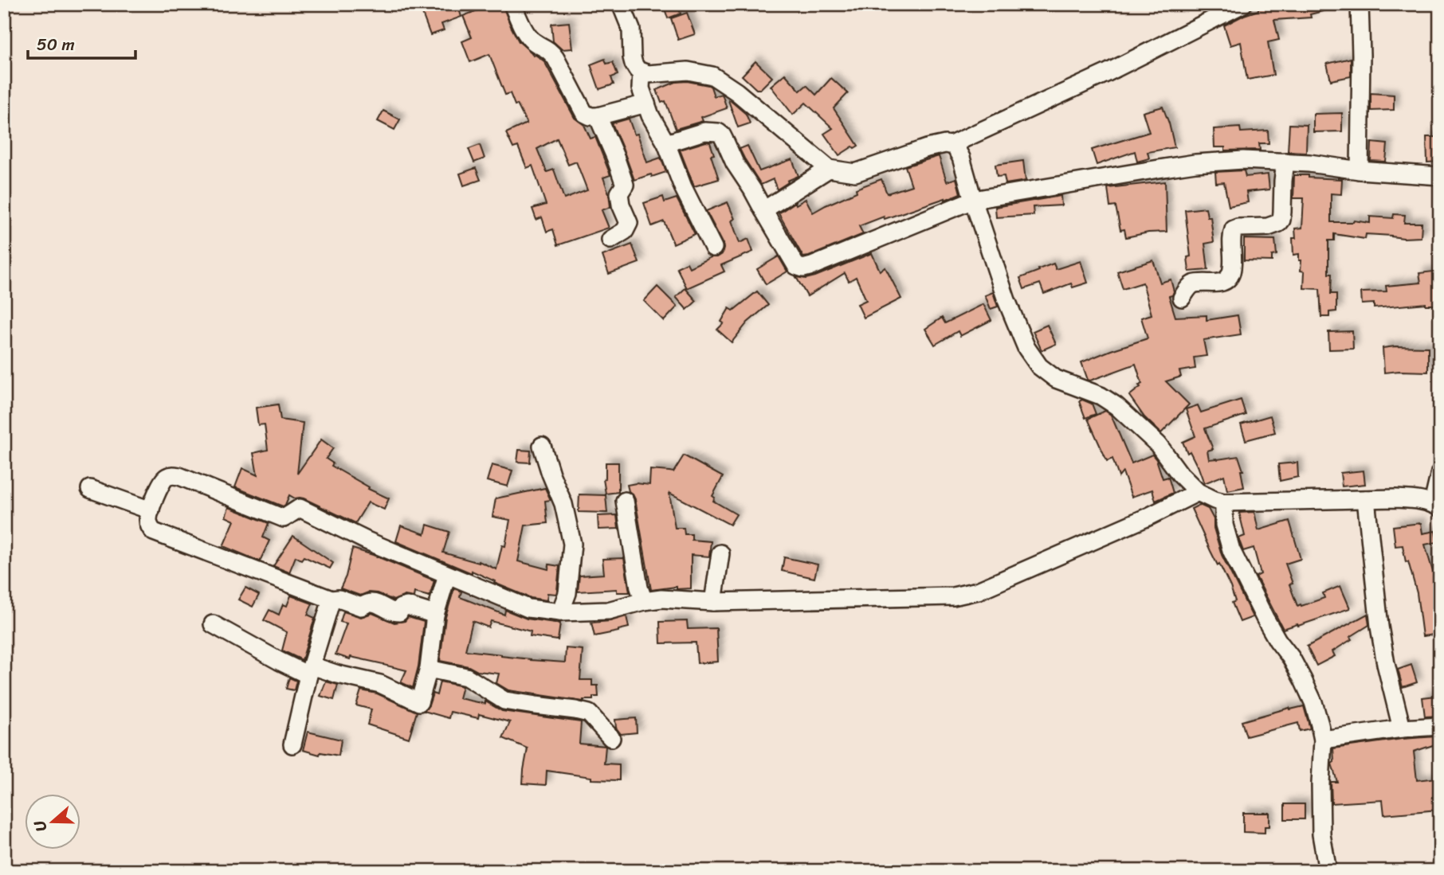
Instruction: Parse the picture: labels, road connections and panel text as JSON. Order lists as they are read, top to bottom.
{
  "scale_bar": "50 m",
  "north": "left"
}
